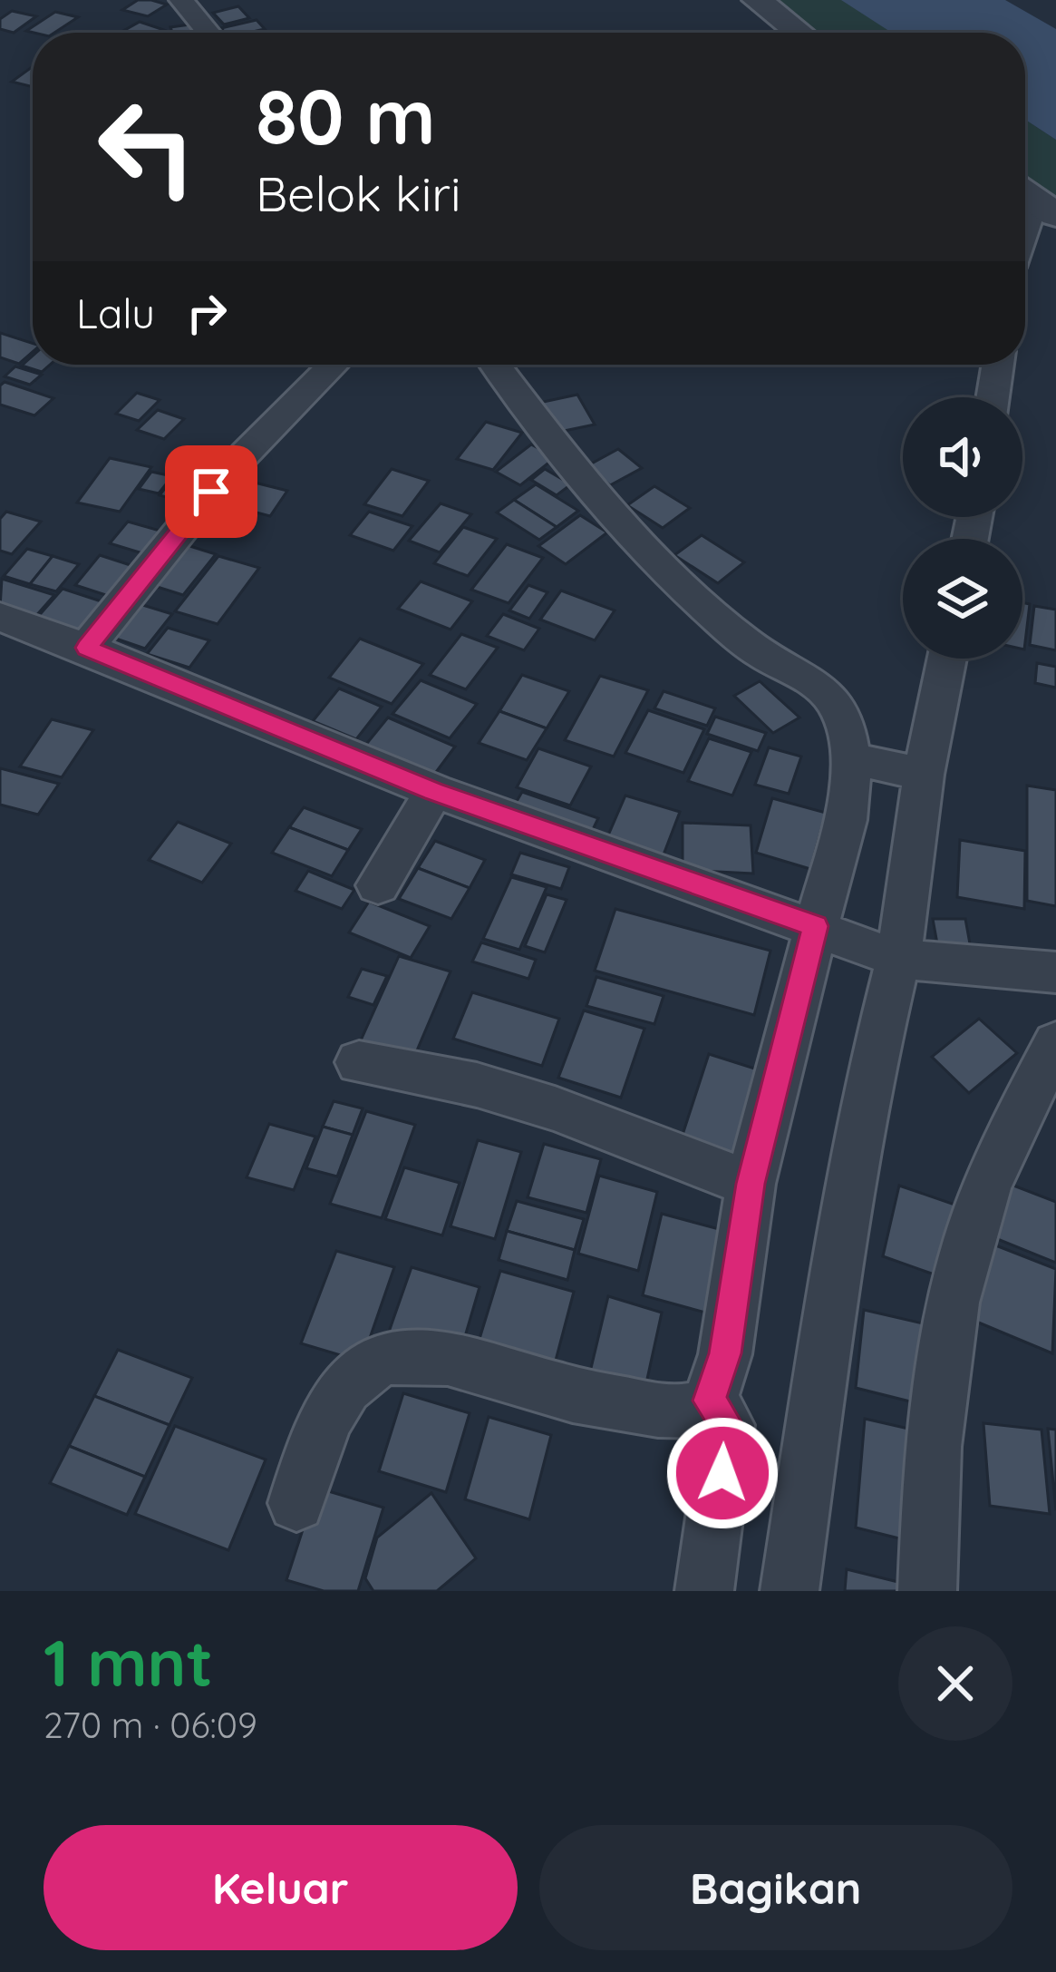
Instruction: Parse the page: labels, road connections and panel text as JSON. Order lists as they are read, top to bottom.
{
  "page": {
    "turn": ["80 m", "Belok kiri"],
    "then": "Lalu",
    "heading": ["1 mnt", "270 m · 06:09"],
    "buttons": ["Keluar", "Bagikan"]
  }
}
